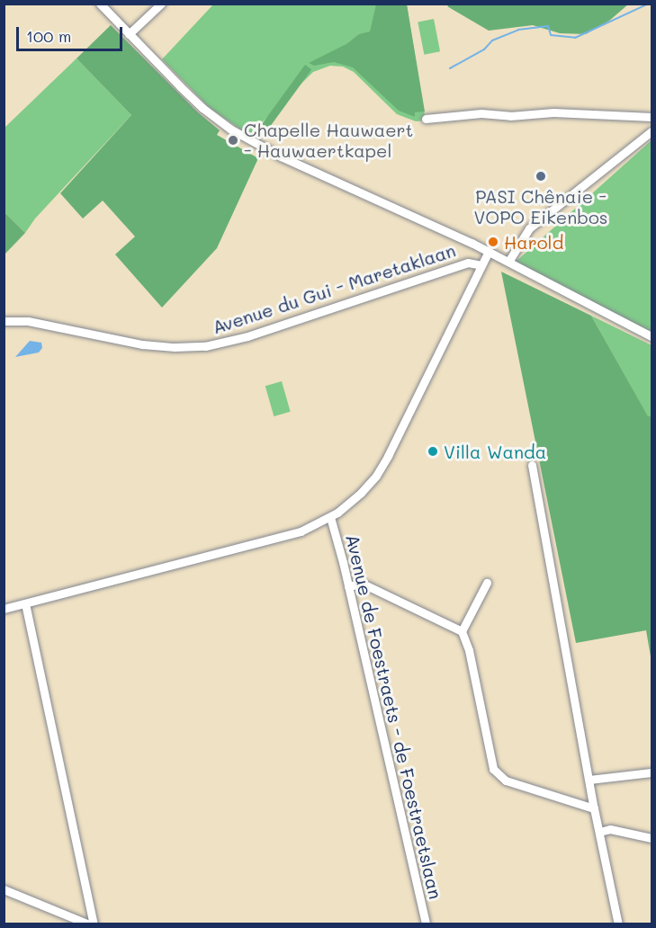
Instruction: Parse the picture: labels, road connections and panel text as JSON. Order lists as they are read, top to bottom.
{
  "streets": {
    "street": ["Avenue du Gui - Maretaklaan", "Avenue de Foestraets - de Foestraetslaan"]
  },
  "places": [
    "Chapelle Hauwaert - Hauwaertkapel",
    "PASI Chênaie - VOPO Eikenbos",
    "Harold",
    "Villa Wanda"
  ],
  "scale_bar": "100 m"
}
